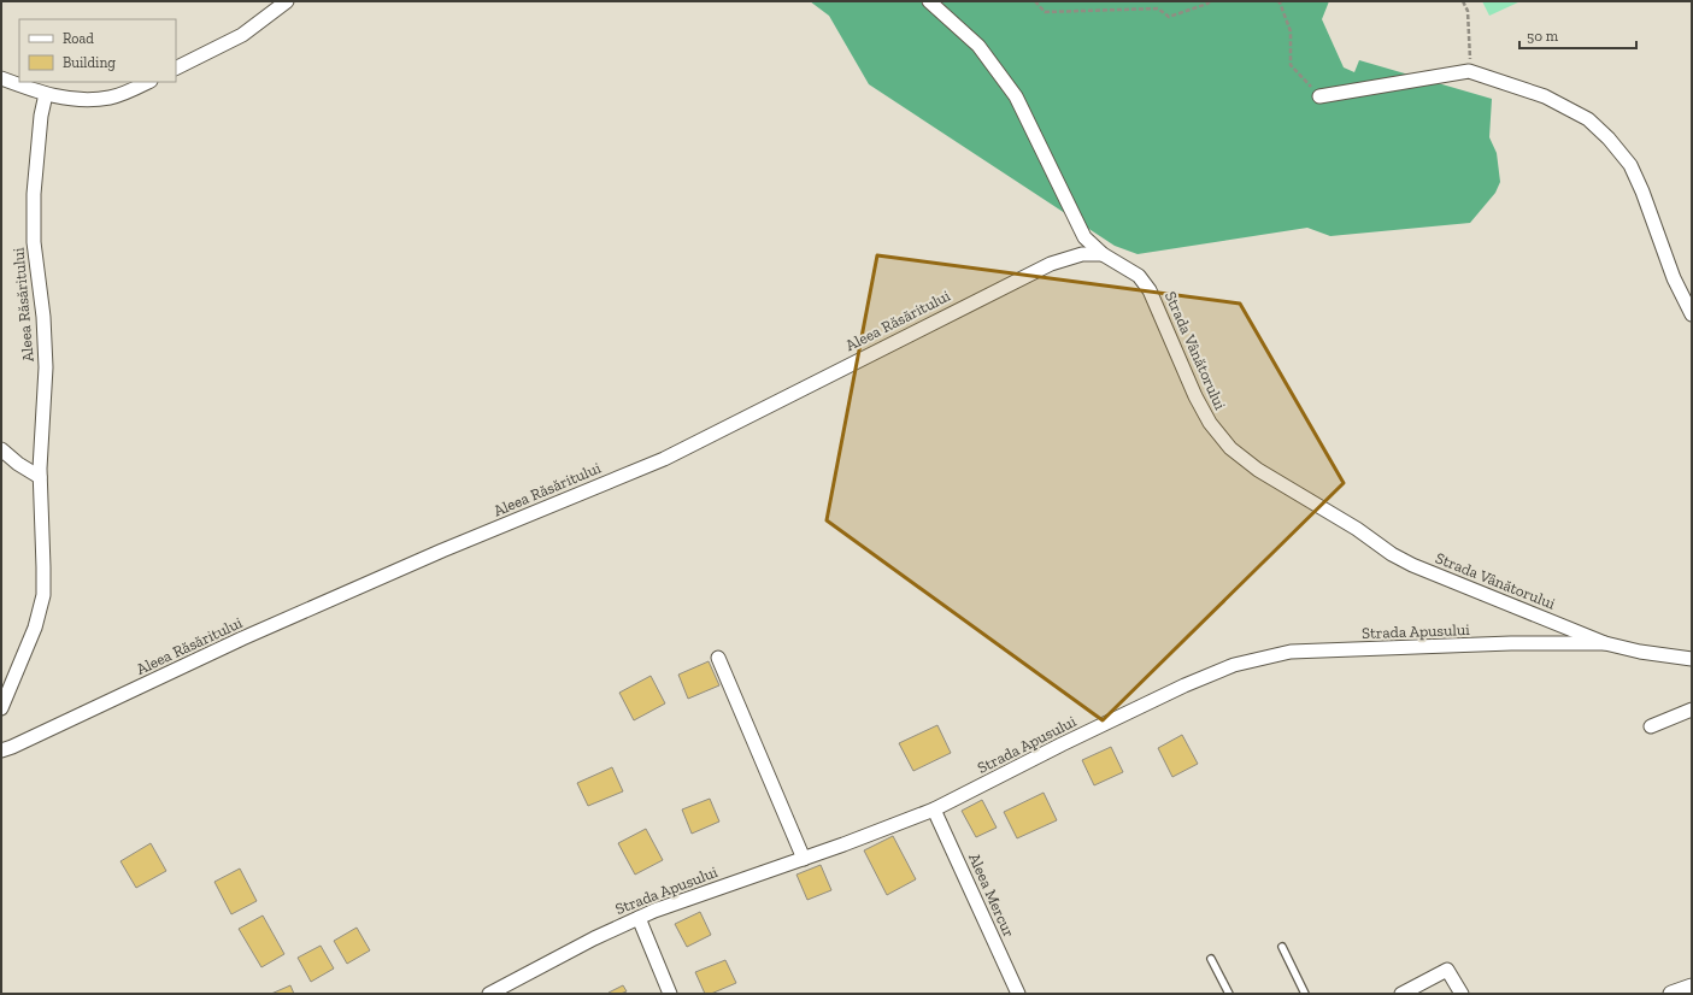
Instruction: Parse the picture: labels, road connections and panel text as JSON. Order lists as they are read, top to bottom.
{
  "streets": {
    "street": [
      "Aleea Răsăritului",
      "Strada Vânătorului",
      "Strada Apusului",
      "Aleea Mercur"
    ]
  },
  "crossings": [
    ["Aleea Răsăritului", "Strada Vânătorului"],
    ["Strada Vânătorului", "Strada Apusului"],
    ["Strada Apusului", "Aleea Mercur"]
  ],
  "legend": ["Road", "Building"],
  "scale_bar": "50 m"
}
